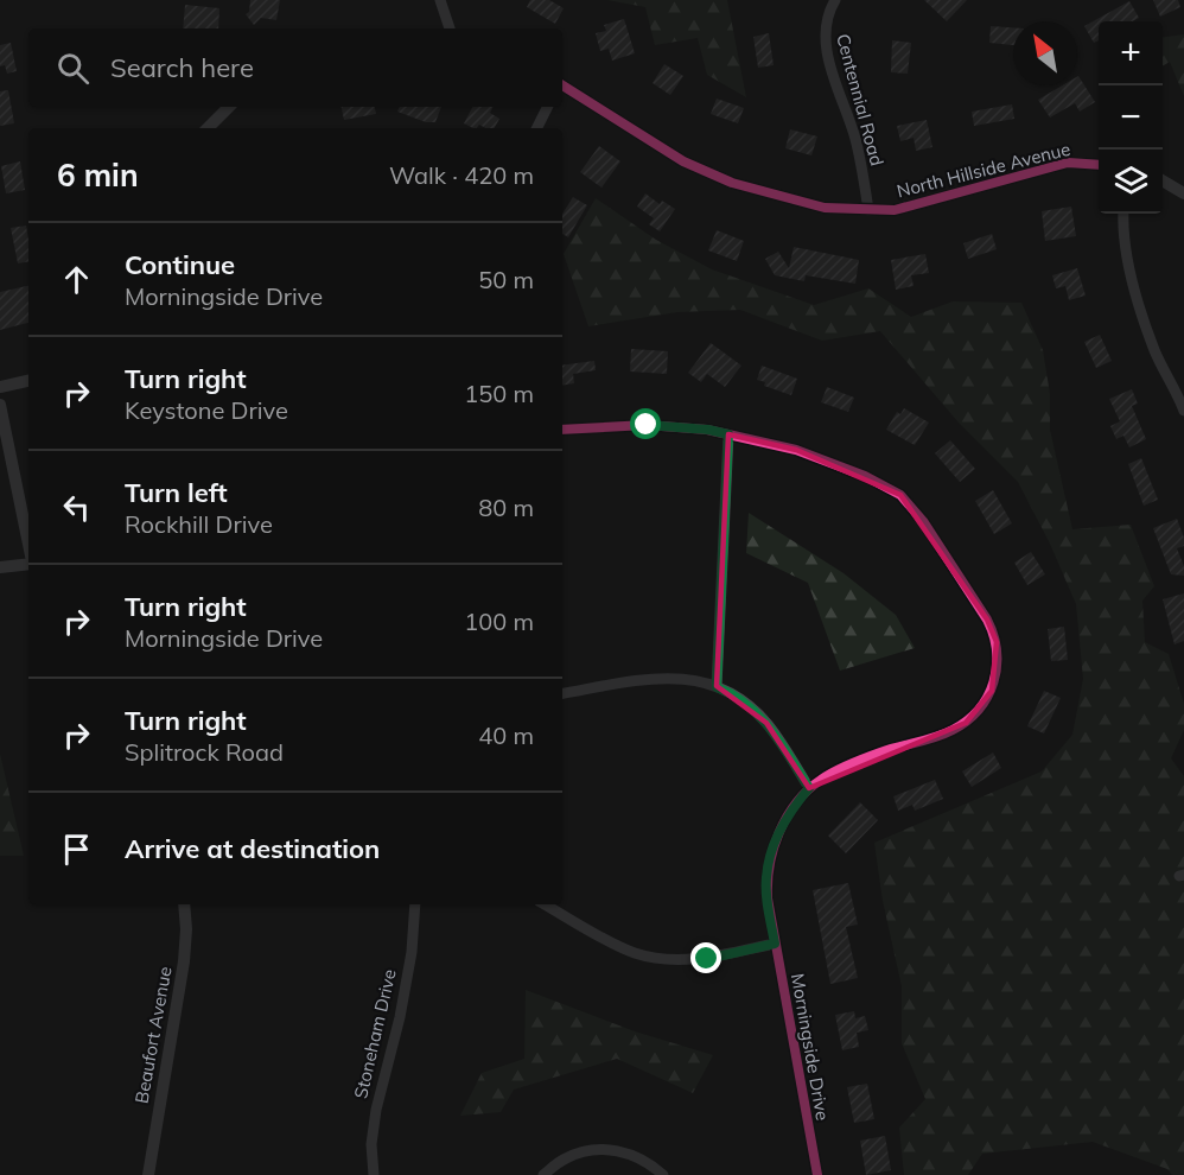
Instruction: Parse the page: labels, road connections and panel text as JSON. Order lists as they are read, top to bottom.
{
  "streets": {
    "street": [
      "Centennial Road",
      "North Hillside Avenue",
      "Stoneham Drive",
      "Beaufort Avenue",
      "Morningside Drive"
    ]
  },
  "crossings": [
    ["Centennial Road", "North Hillside Avenue"]
  ],
  "north": "top left",
  "page": {
    "map_buttons": ["+", "−"],
    "search": "Search here",
    "heading": ["6 min", "Walk · 420 m"],
    "list": [
      ["Continue", "Morningside Drive", "50 m"],
      ["Turn right", "Keystone Drive", "150 m"],
      ["Turn left", "Rockhill Drive", "80 m"],
      ["Turn right", "Morningside Drive", "100 m"],
      ["Turn right", "Splitrock Road", "40 m"],
      "Arrive at destination"
    ]
  }
}
